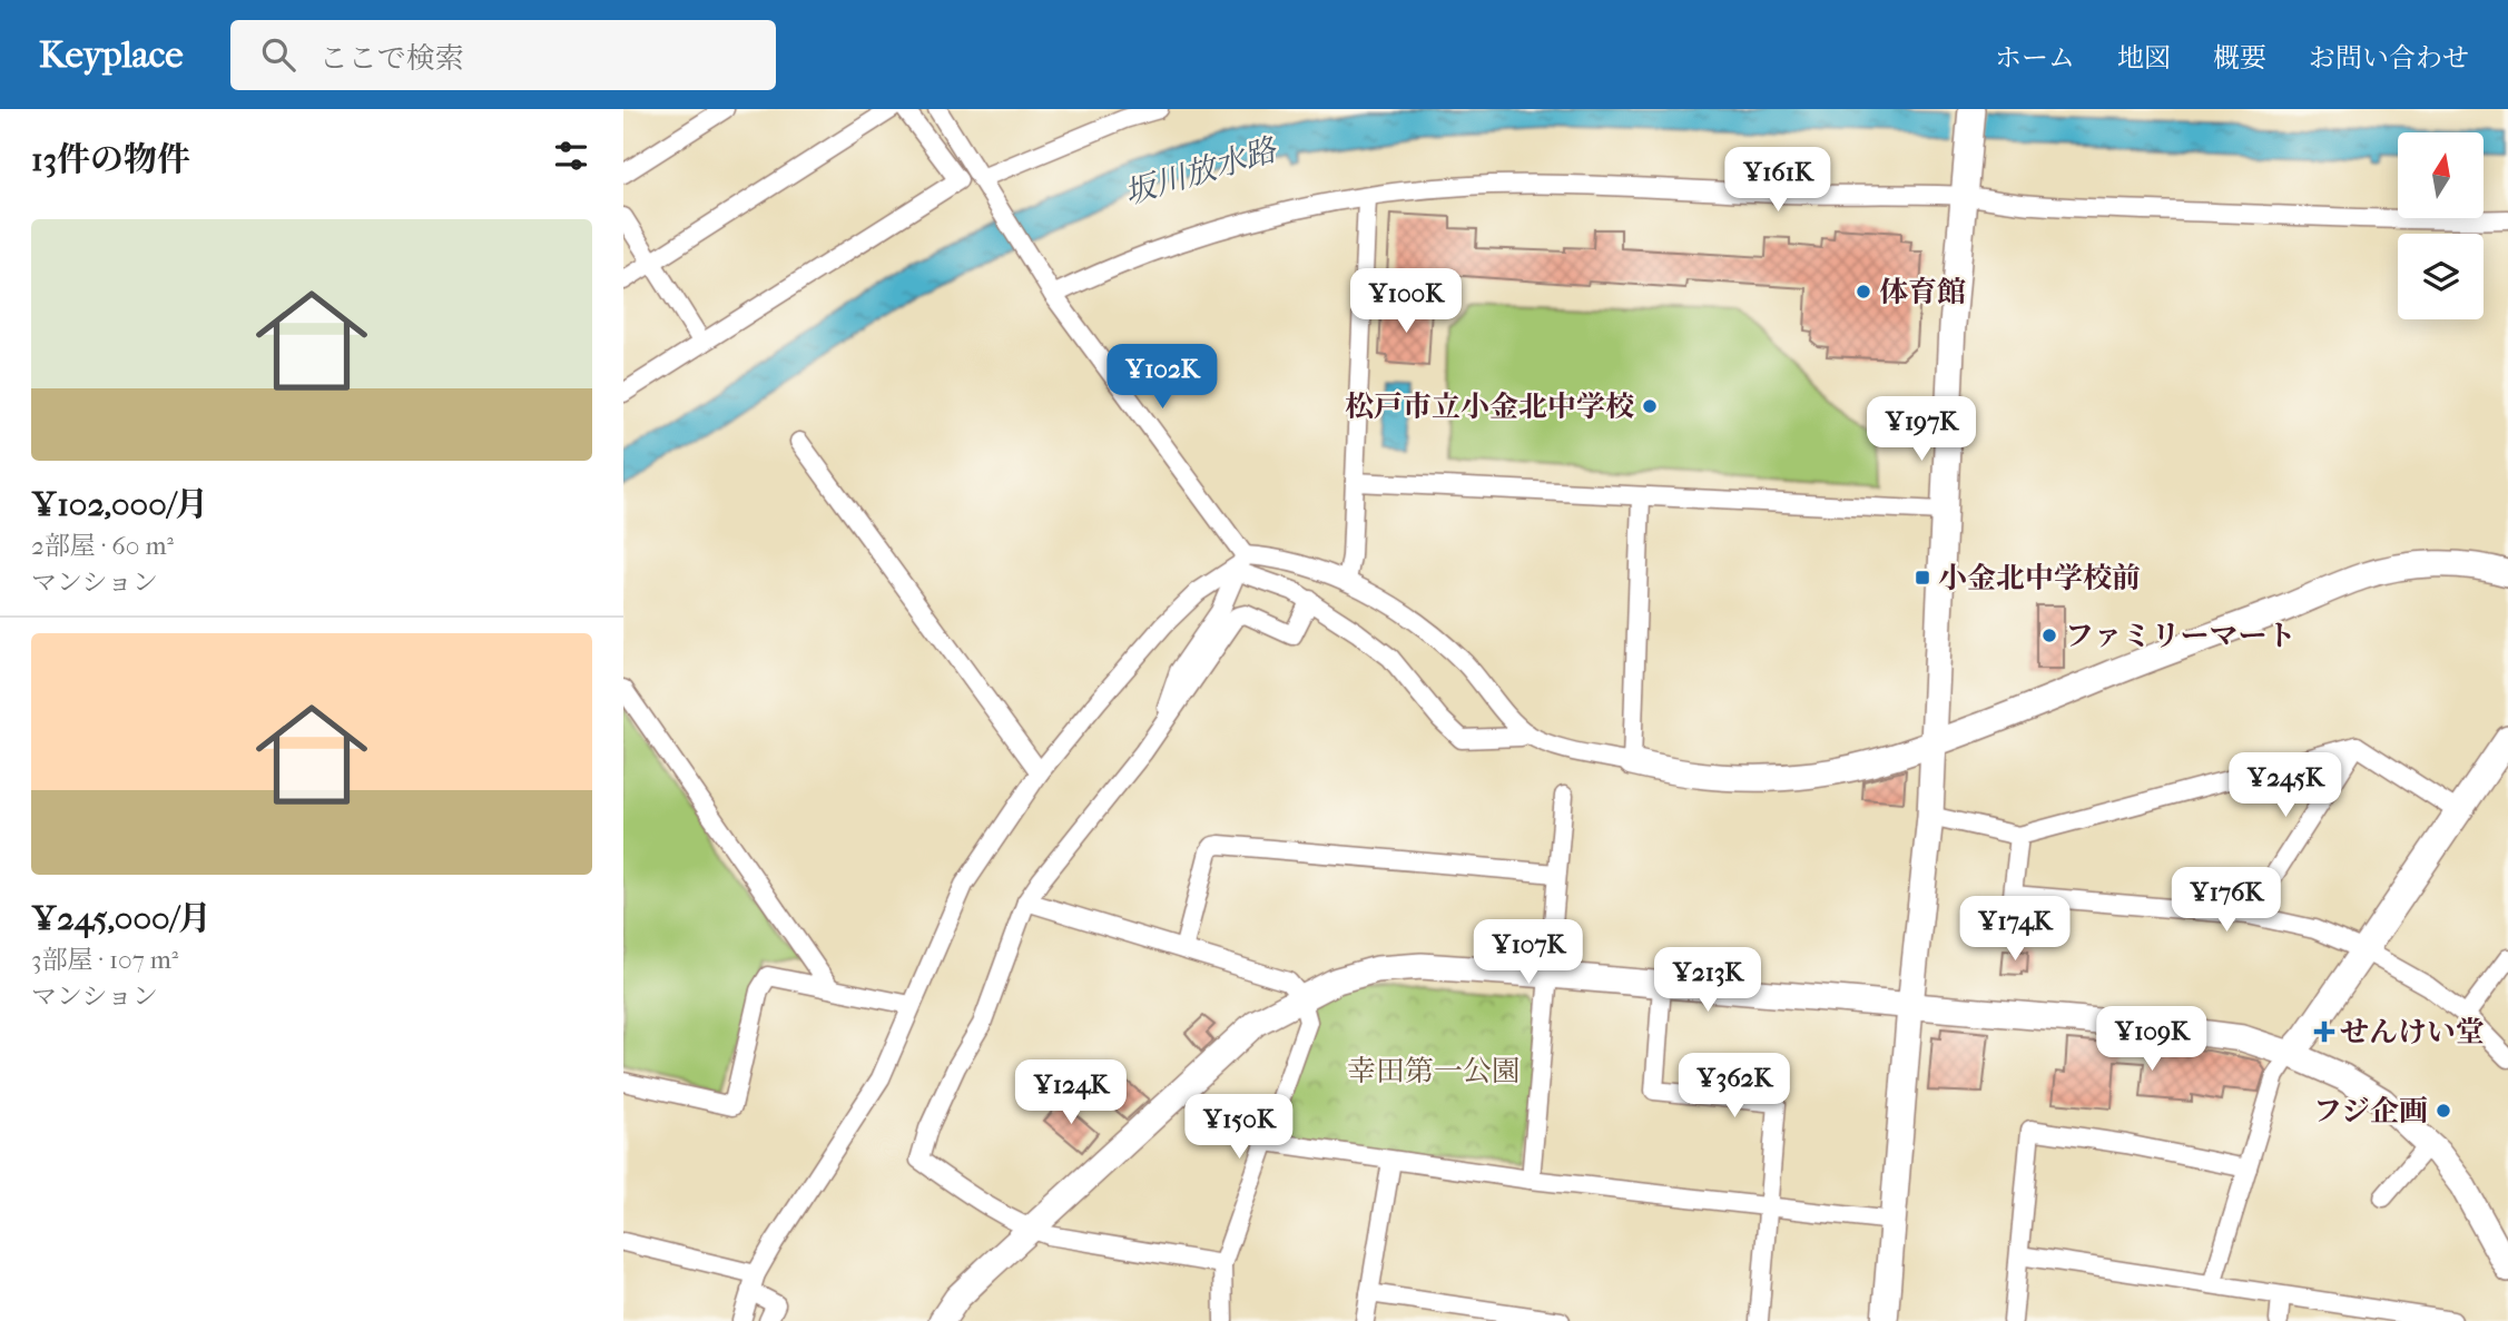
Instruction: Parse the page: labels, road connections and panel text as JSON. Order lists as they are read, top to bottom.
{
  "water": ["坂川放水路"],
  "parks": ["幸田第一公園"],
  "places": {
    "other": [
      "体育館",
      "松戸市立小金北中学校",
      "ファミリーマート",
      "フジ企画"
    ],
    "transit": ["小金北中学校前"],
    "health": ["せんけい堂"]
  },
  "north": "top",
  "page": {
    "header": "Keyplace",
    "search": "ここで検索",
    "nav": [
      "ホーム",
      "地図",
      "概要",
      "お問い合わせ"
    ],
    "heading": "13件の物件",
    "price": [
      "¥161K",
      "¥100K",
      "¥102K",
      "¥197K",
      "¥245K",
      "¥176K",
      "¥174K",
      "¥107K",
      "¥213K",
      "¥109K",
      "¥362K",
      "¥124K",
      "¥150K"
    ],
    "list": [
      {
        "name": "¥102,000/月",
        "note": "2部屋 · 60 m² · マンション"
      },
      {
        "name": "¥245,000/月",
        "note": "3部屋 · 107 m² · マンション"
      }
    ]
  }
}
